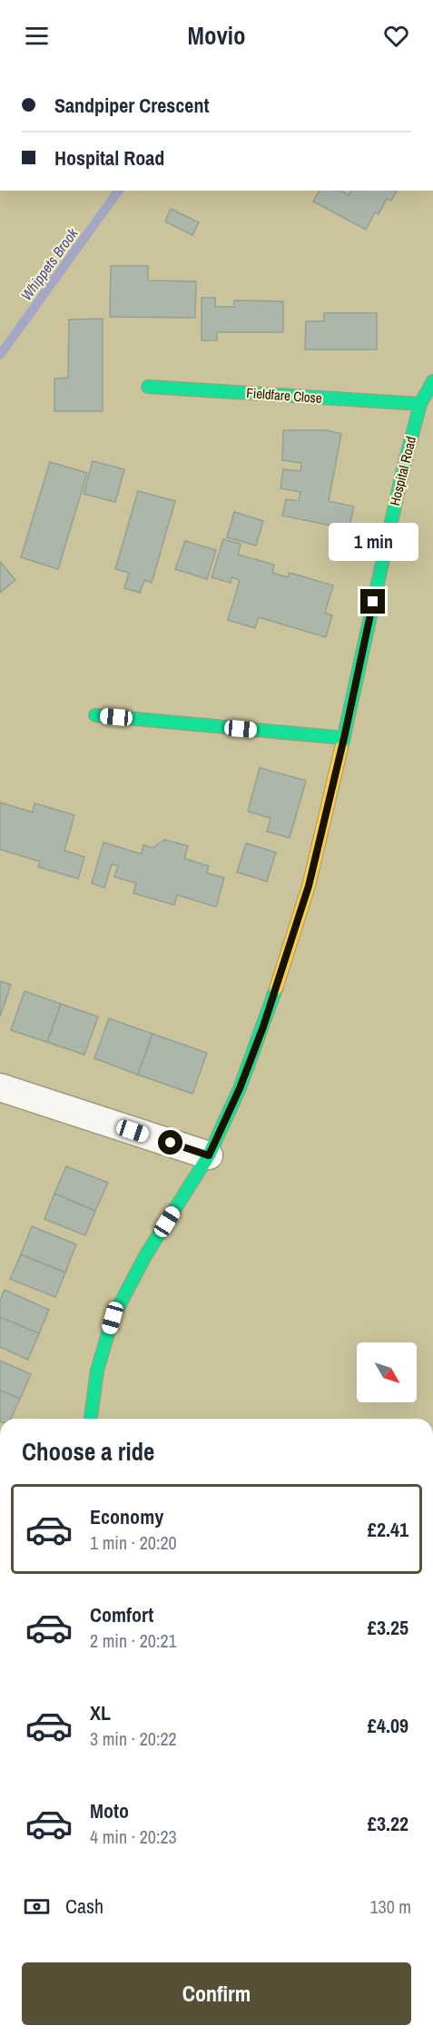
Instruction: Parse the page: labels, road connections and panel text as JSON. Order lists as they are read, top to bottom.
{
  "streets": {
    "street": ["Fieldfare Close", "Hospital Road"]
  },
  "crossings": [
    ["Fieldfare Close", "Hospital Road"]
  ],
  "water": ["Whippets Brook"],
  "north": "bottom right",
  "page": {
    "header": "Movio",
    "banner": ["Sandpiper Crescent", "Hospital Road"],
    "bubble": "1 min",
    "heading": "Choose a ride",
    "list": [
      {
        "name": "Economy",
        "note": "1 min · 20:20",
        "value": "£2.41"
      },
      {
        "name": "Comfort",
        "note": "2 min · 20:21",
        "value": "£3.25"
      },
      {
        "name": "XL",
        "note": "3 min · 20:22",
        "value": "£4.09"
      },
      {
        "name": "Moto",
        "note": "4 min · 20:23",
        "value": "£3.22"
      }
    ],
    "pay": ["Cash", "130 m"],
    "buttons": "Confirm"
  }
}
